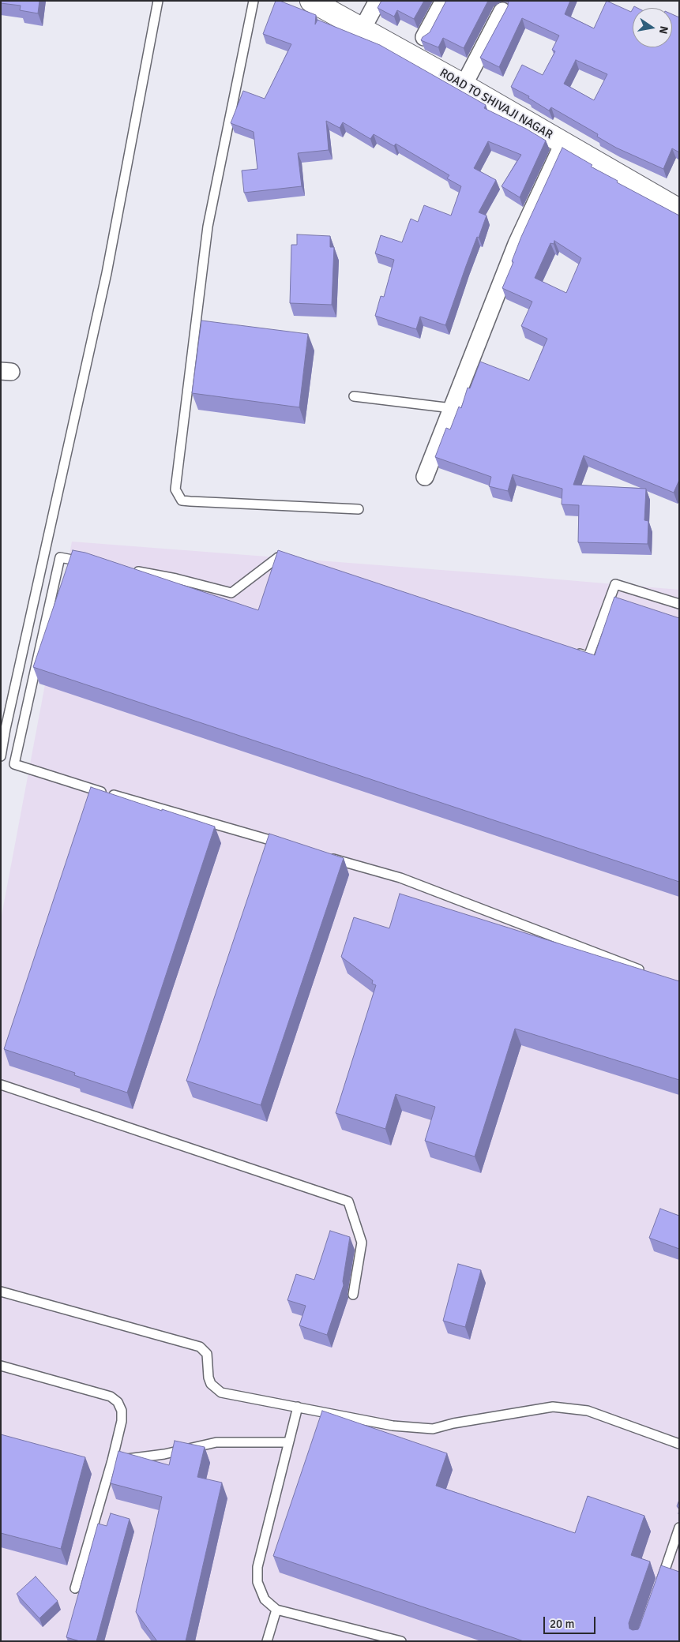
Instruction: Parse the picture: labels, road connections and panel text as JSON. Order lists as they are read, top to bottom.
{
  "streets": {
    "street": ["ROAD TO SHIVAJI NAGAR"]
  },
  "scale_bar": "20 m",
  "north": "right"
}
